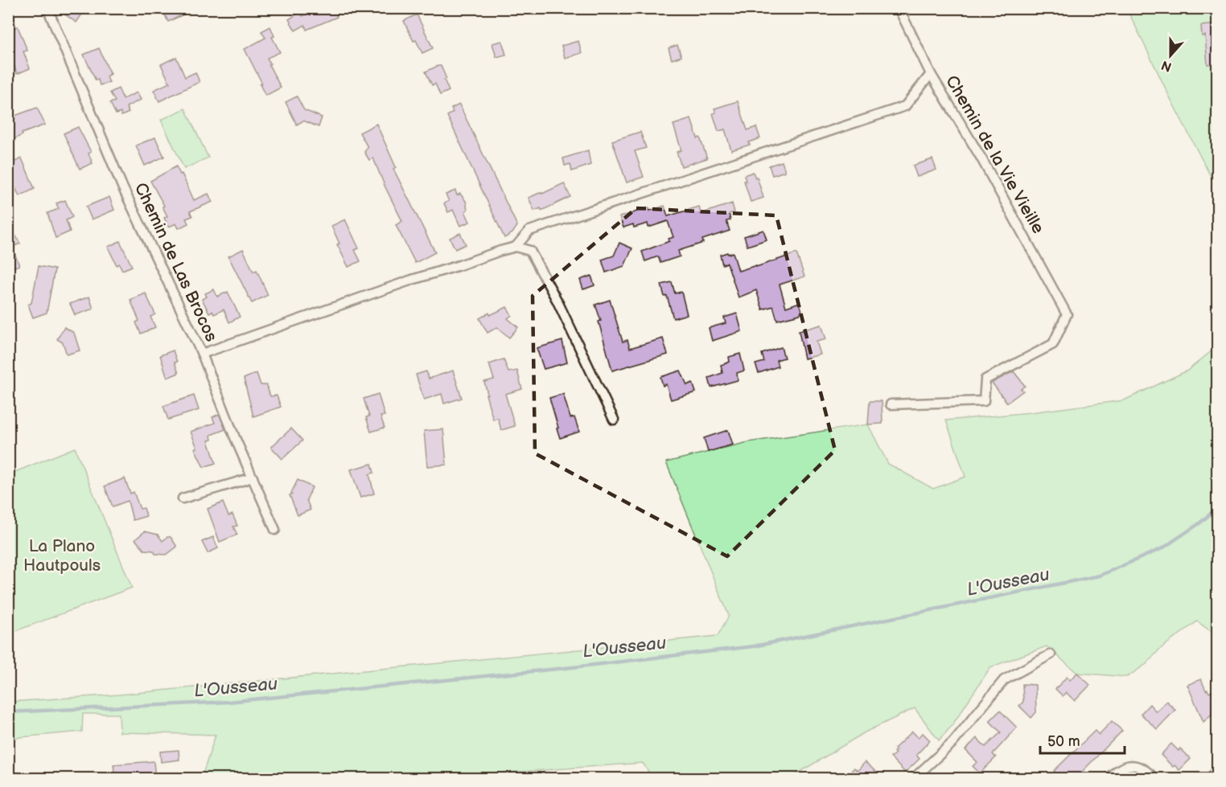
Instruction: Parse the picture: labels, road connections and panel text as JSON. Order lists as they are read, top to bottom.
{
  "streets": {
    "street": ["Chemin de la Vie Vieille", "Chemin de Las Brocos"]
  },
  "water": ["L'Ousseau"],
  "parks": ["La Plano Hautpouls"],
  "scale_bar": "50 m",
  "north": "bottom"
}
